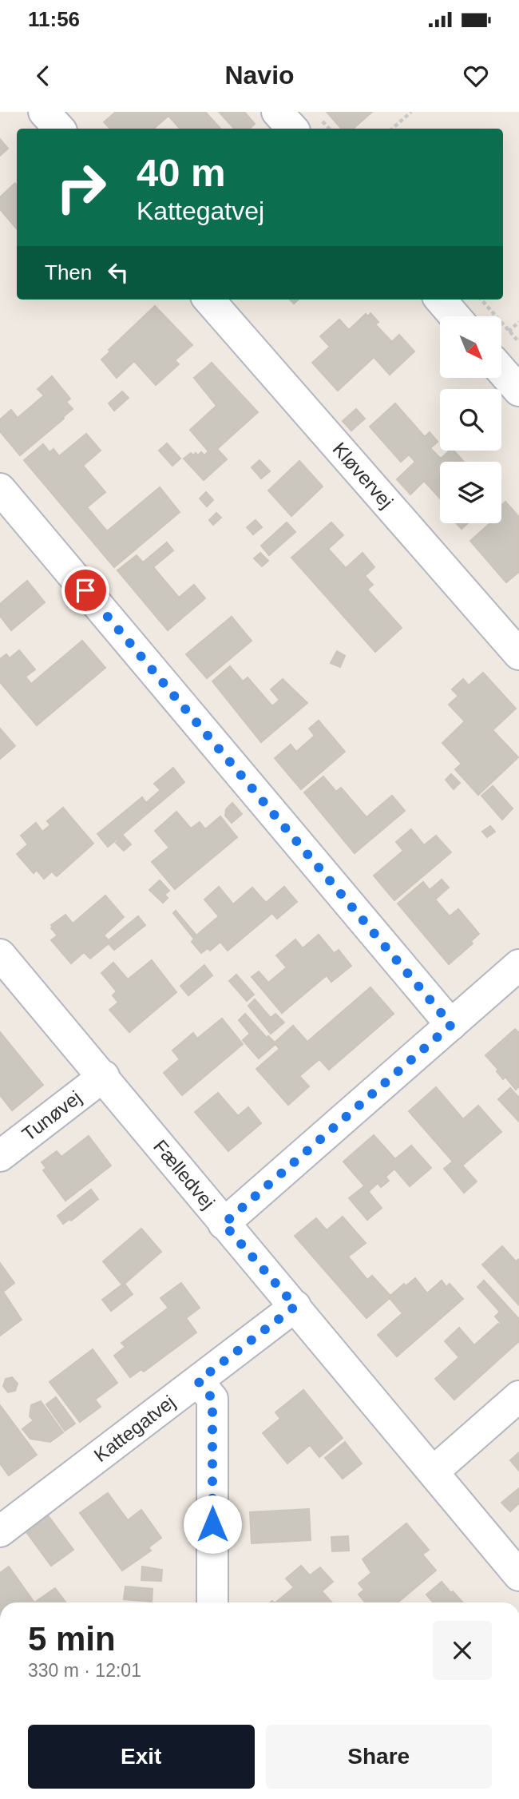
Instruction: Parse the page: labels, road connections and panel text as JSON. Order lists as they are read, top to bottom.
{
  "streets": {
    "street": [
      "Kløvervej",
      "Tunøvej",
      "Fælledvej",
      "Kattegatvej"
    ]
  },
  "crossings": [
    ["Tunøvej", "Fælledvej"],
    ["Fælledvej", "Kattegatvej"]
  ],
  "north": "bottom right",
  "page": {
    "status": "11:56",
    "header": "Navio",
    "turn": ["40 m", "Kattegatvej"],
    "then": "Then",
    "heading": ["5 min", "330 m · 12:01"],
    "buttons": ["Exit", "Share"]
  }
}
